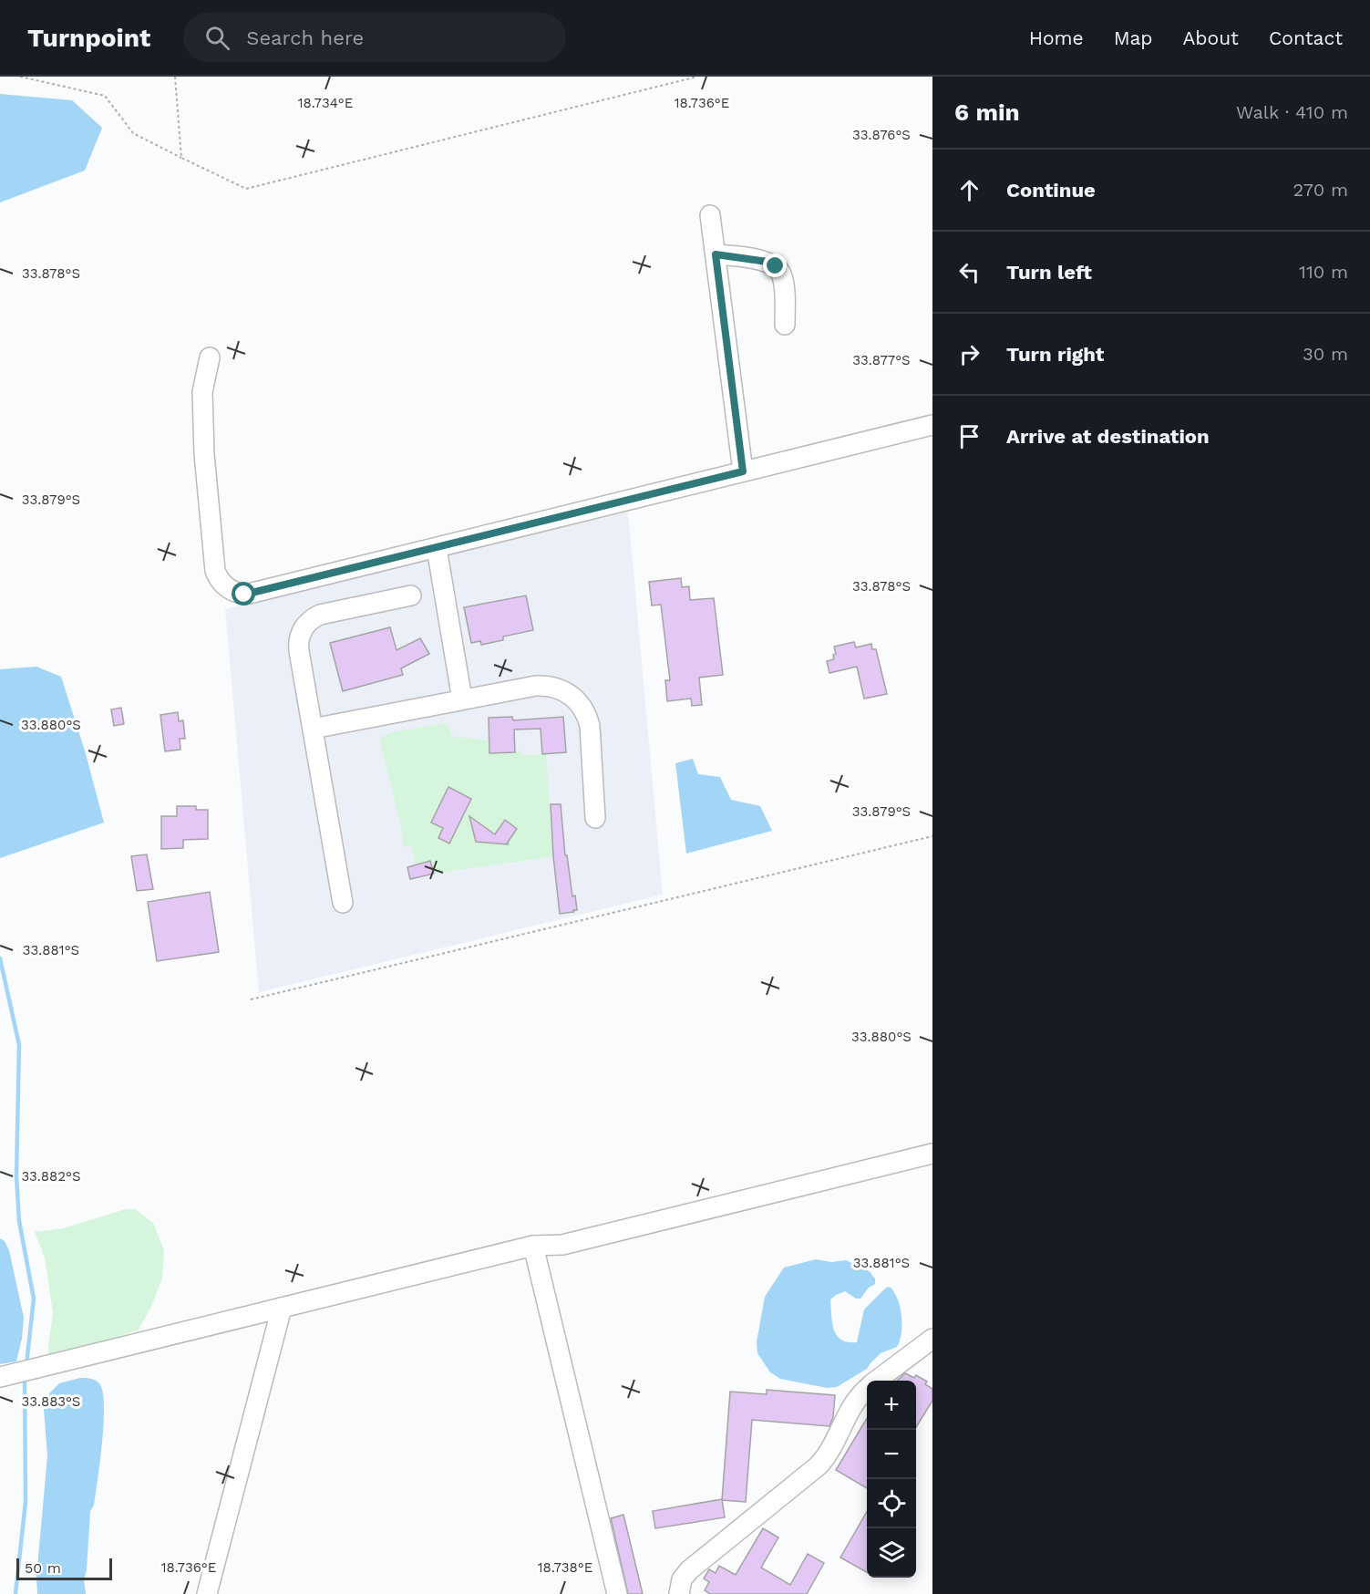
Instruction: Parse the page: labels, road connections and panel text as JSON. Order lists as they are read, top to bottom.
{
  "scale_bar": "50 m",
  "page": {
    "header": "Turnpoint",
    "search": "Search here",
    "nav": [
      "Home",
      "Map",
      "About",
      "Contact"
    ],
    "heading": ["6 min", "Walk · 410 m"],
    "list": [
      ["Continue", "270 m"],
      ["Turn left", "110 m"],
      ["Turn right", "30 m"],
      "Arrive at destination"
    ],
    "map_buttons": ["+", "−"],
    "scale": "50 m"
  },
  "coordinates": [
    "18.736°E",
    "18.734°E",
    "33.876°S",
    "33.878°S",
    "33.877°S",
    "33.879°S",
    "33.880°S",
    "33.881°S",
    "33.882°S",
    "33.883°S",
    "18.738°E"
  ]
}
